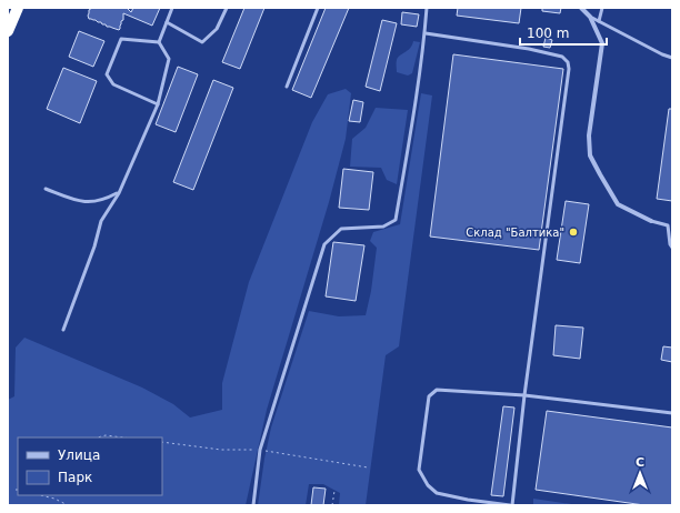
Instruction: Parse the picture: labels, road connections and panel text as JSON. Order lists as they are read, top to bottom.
{
  "places": ["Склад \"Балтика\""],
  "legend": ["Улица", "Парк"],
  "scale_bar": "100 m",
  "north": "top"
}
